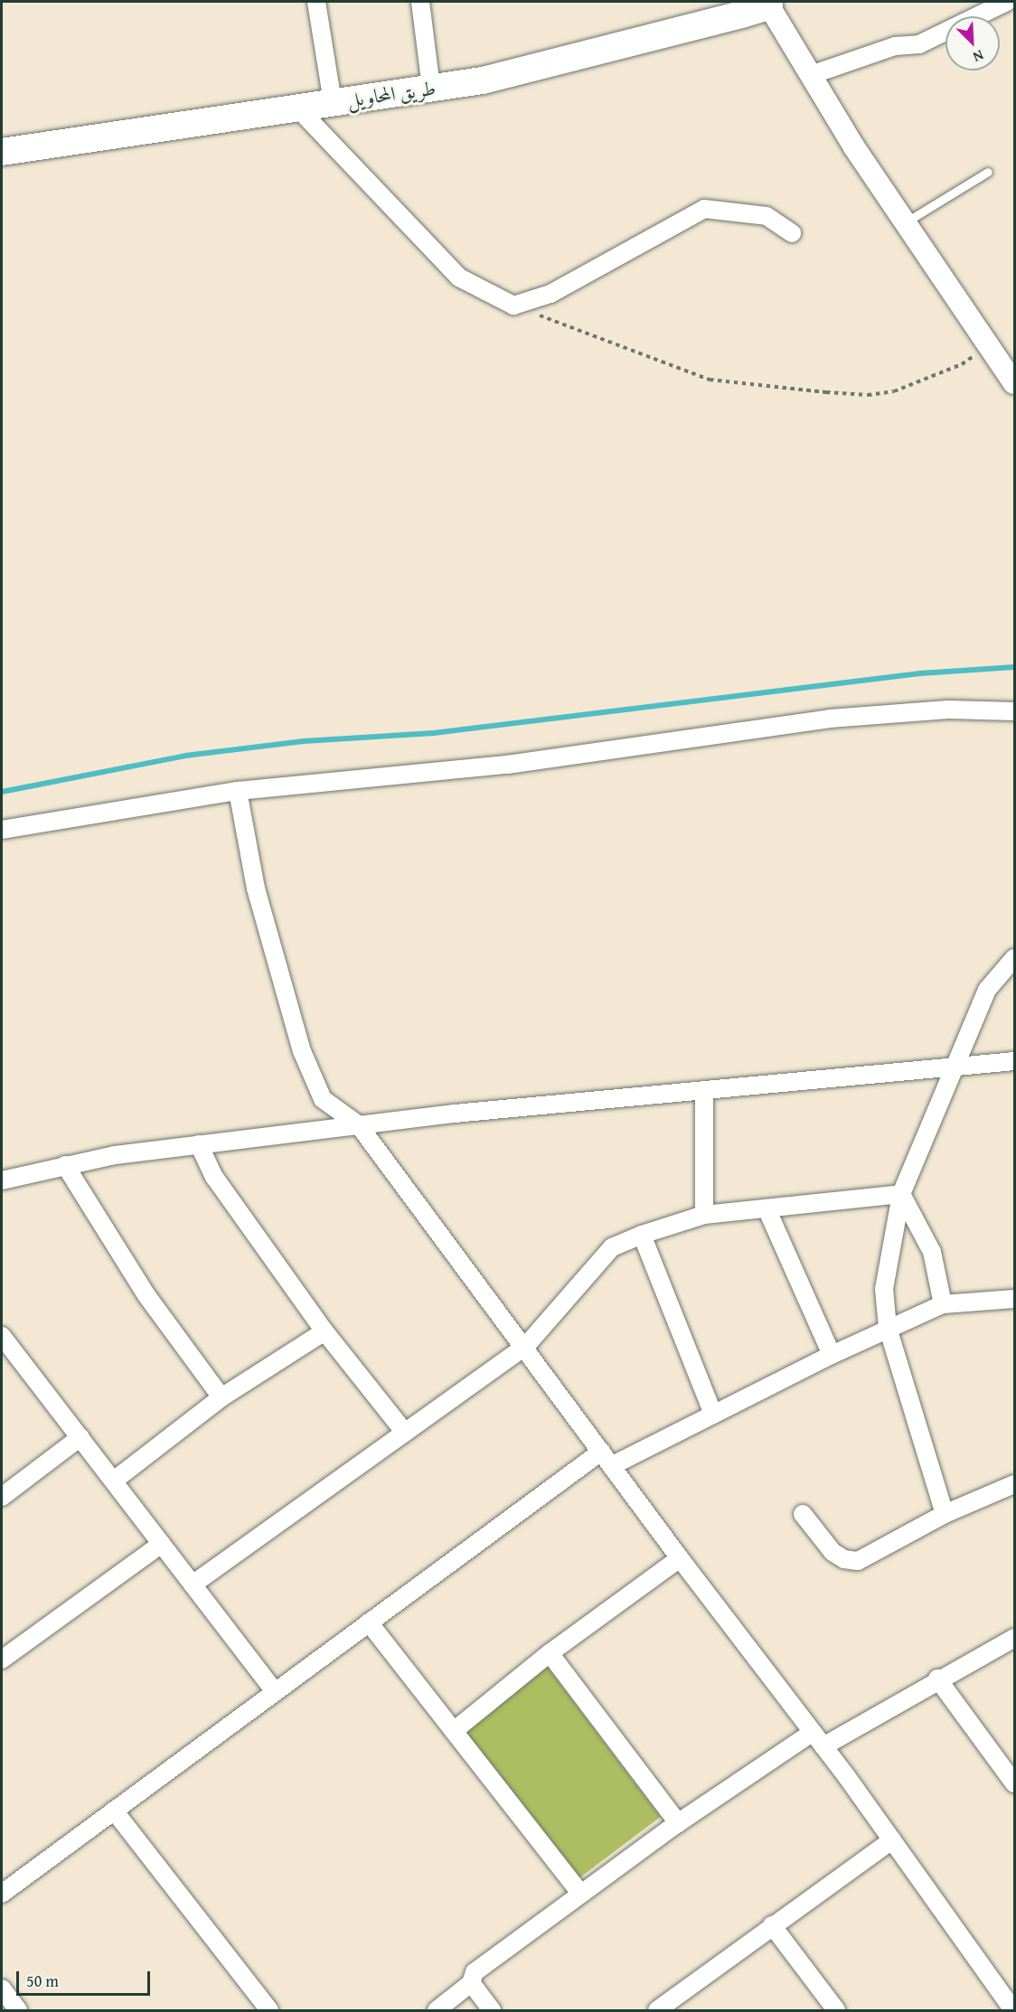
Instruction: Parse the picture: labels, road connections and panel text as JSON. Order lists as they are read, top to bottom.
{
  "streets": {
    "main road": ["طريق المحاويل"]
  },
  "scale_bar": "50 m",
  "north": "bottom right"
}
